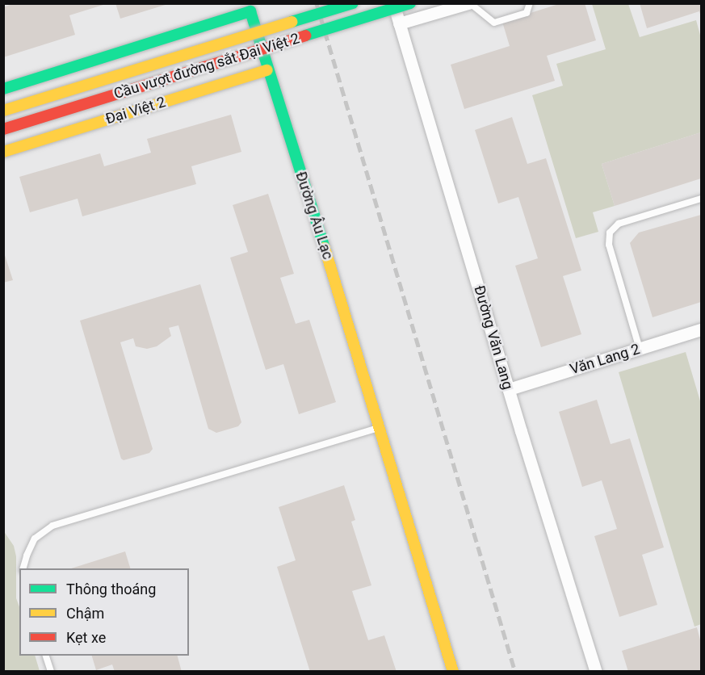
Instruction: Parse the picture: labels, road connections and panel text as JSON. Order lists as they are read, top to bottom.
{
  "streets": {
    "street": [
      "Cầu vượt đường sắt Đại Việt 2",
      "Đại Việt 2",
      "Đường Âu Lạc",
      "Đường Văn Lang",
      "Văn Lang 2"
    ]
  },
  "crossings": [
    ["Đại Việt 2", "Đường Âu Lạc"],
    ["Đường Văn Lang", "Văn Lang 2"]
  ],
  "legend": ["Thông thoáng", "Chậm", "Kẹt xe"]
}
